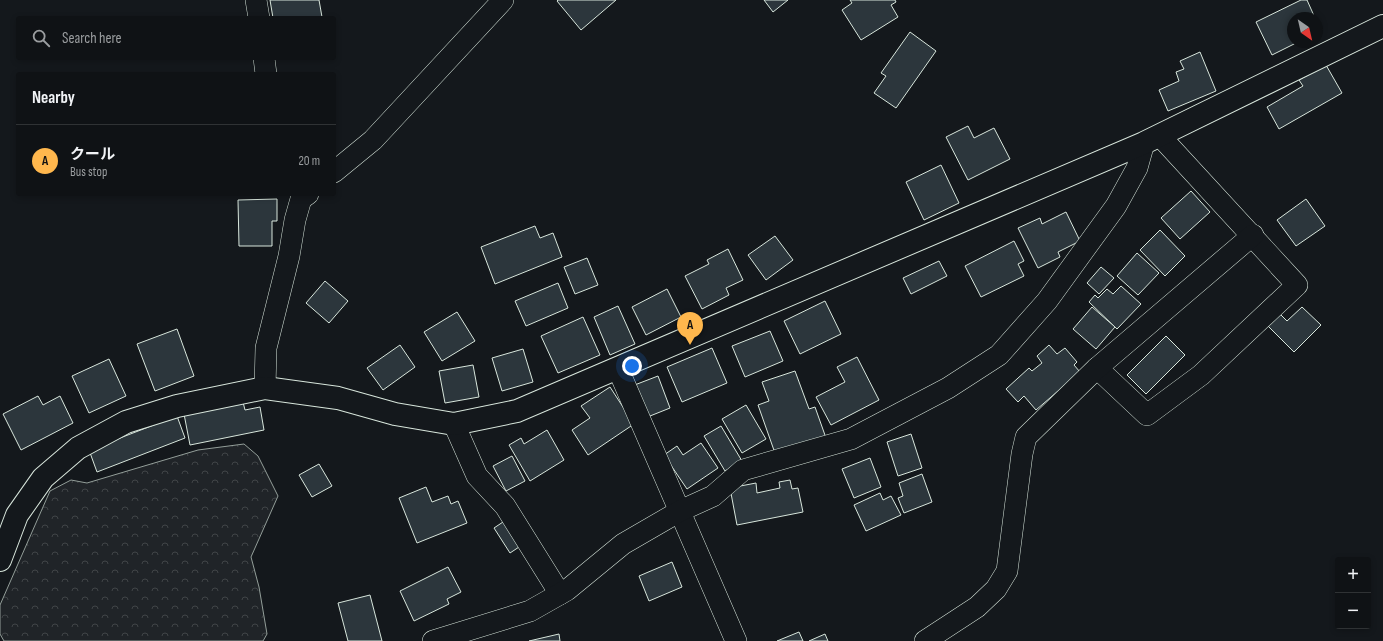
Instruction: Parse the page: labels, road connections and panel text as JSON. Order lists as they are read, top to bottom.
{
  "north": "bottom right",
  "page": {
    "search": "Search here",
    "heading": "Nearby",
    "list": [
      {
        "mark": "A",
        "name": "クール",
        "note": "Bus stop",
        "value": "20 m"
      }
    ],
    "pins": "A",
    "map_buttons": ["+", "−"]
  }
}
